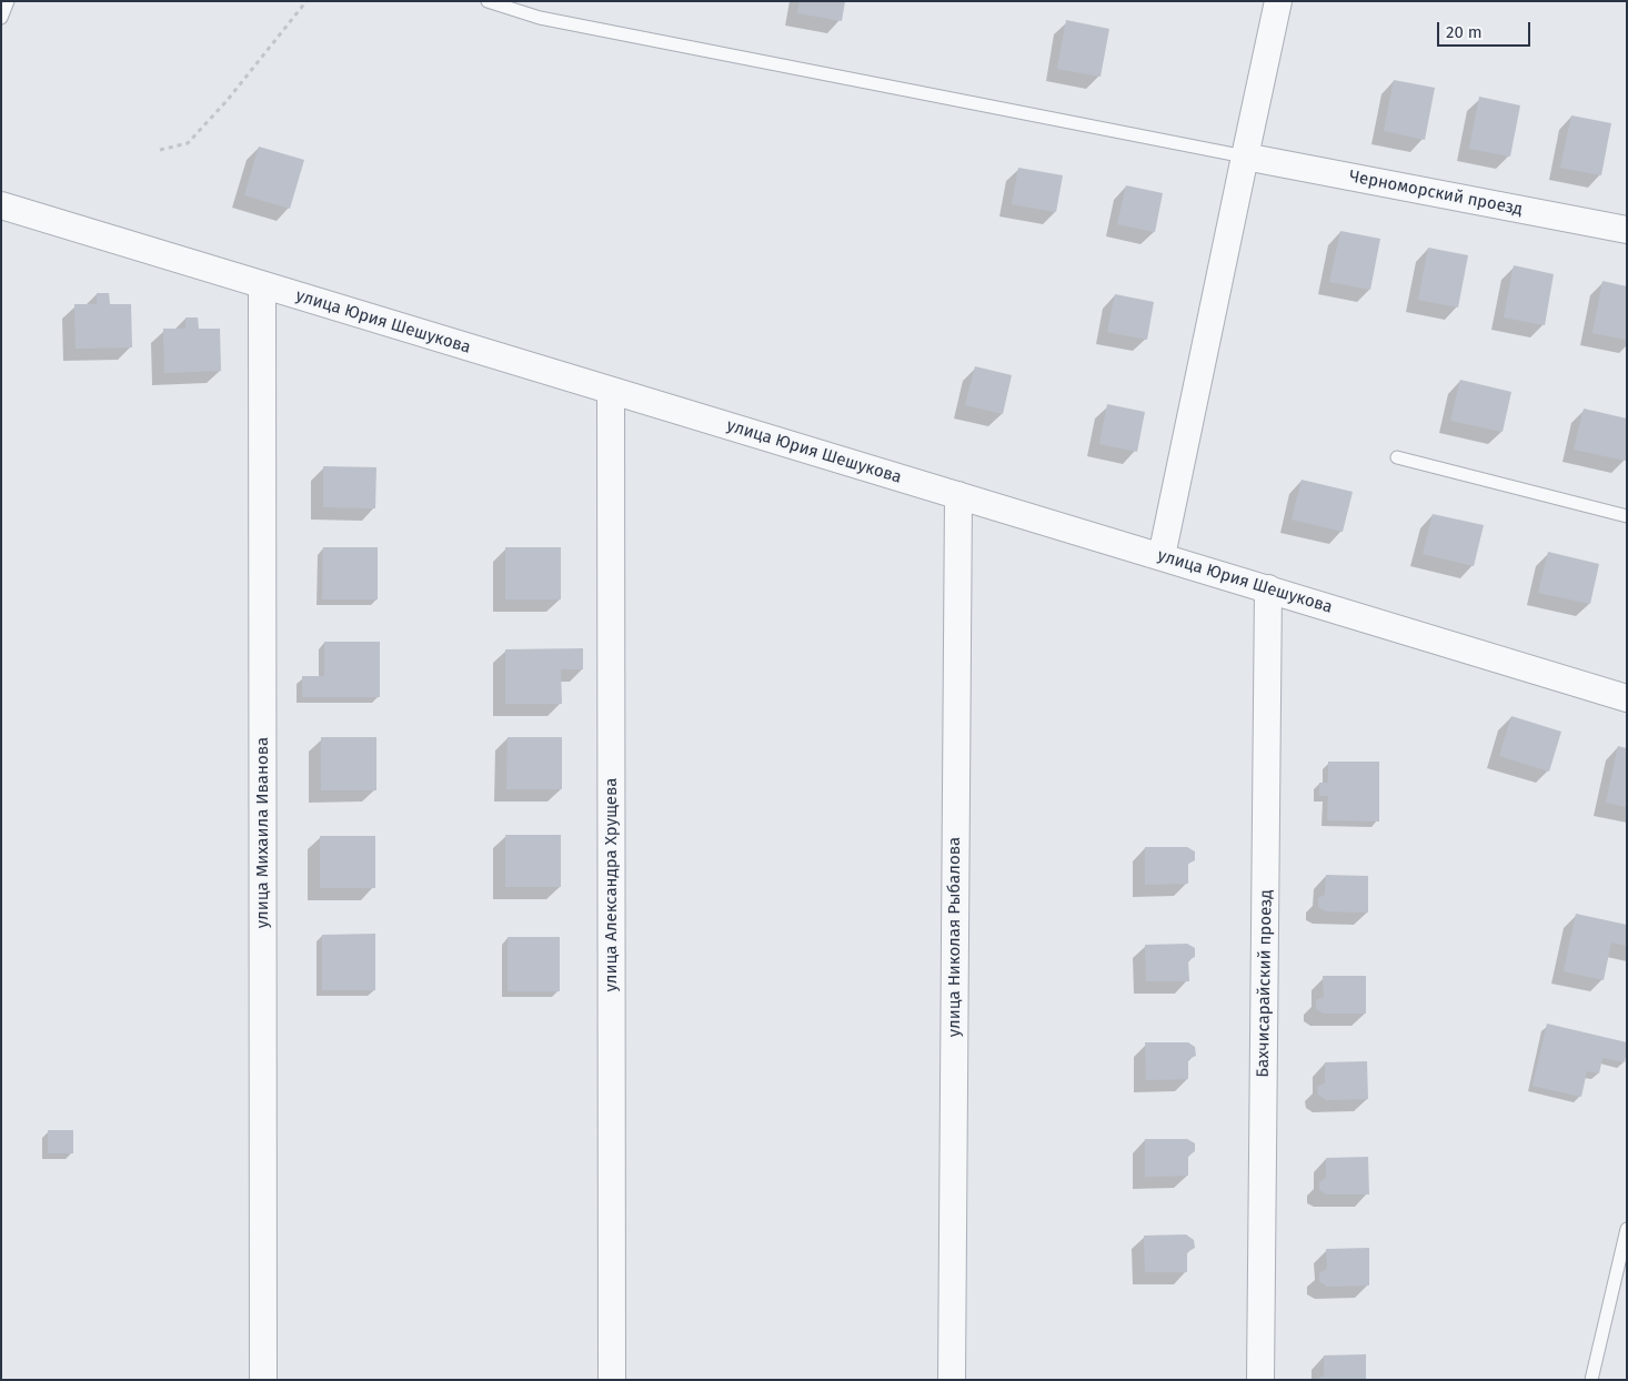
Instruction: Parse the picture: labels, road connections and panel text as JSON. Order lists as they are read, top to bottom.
{
  "streets": {
    "street": [
      "Черноморский проезд",
      "улица Юрия Шешукова",
      "улица Михаила Иванова",
      "улица Александра Хрущева",
      "улица Николая Рыбалова",
      "Бахчисарайский проезд"
    ]
  },
  "crossings": [
    ["улица Юрия Шешукова", "улица Михаила Иванова"],
    ["улица Юрия Шешукова", "улица Александра Хрущева"],
    ["улица Юрия Шешукова", "улица Николая Рыбалова"],
    ["улица Юрия Шешукова", "Бахчисарайский проезд"]
  ],
  "scale_bar": "20 m"
}
